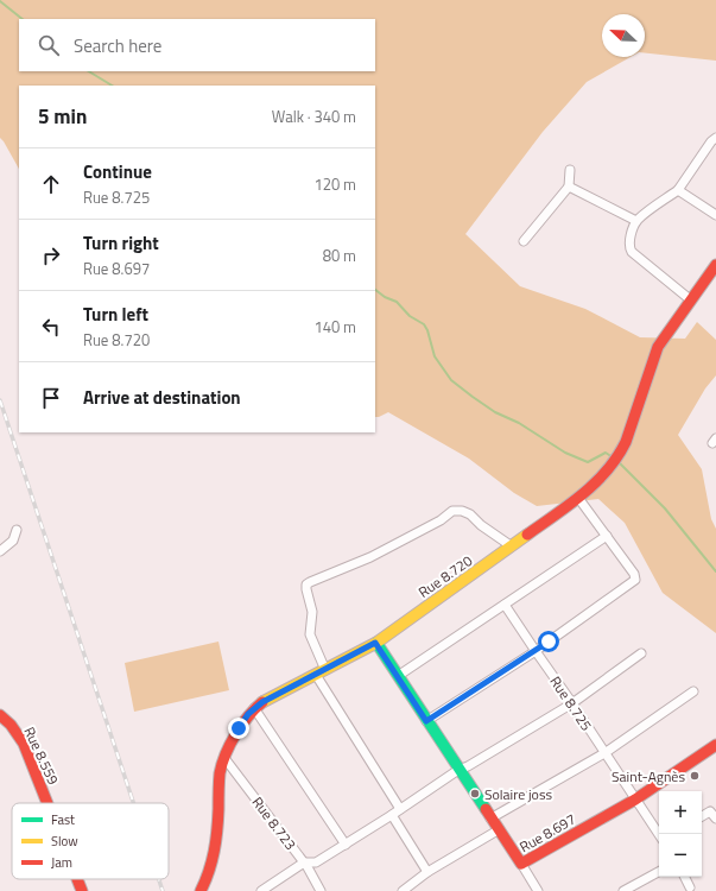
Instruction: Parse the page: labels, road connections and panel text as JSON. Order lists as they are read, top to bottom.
{
  "streets": {
    "main road": ["Rue 8.720", "Rue 8.559", "Rue 8.697"],
    "street": ["Rue 8.725", "Rue 8.723"]
  },
  "crossings": [
    ["Rue 8.720", "Rue 8.723"],
    ["Rue 8.720", "Rue 8.697"],
    ["Rue 8.725", "Rue 8.697"]
  ],
  "places": ["Saint-Agnès", "Solaire joss"],
  "legend": ["Fast", "Slow", "Jam"],
  "north": "top left",
  "page": {
    "search": "Search here",
    "heading": ["5 min", "Walk · 340 m"],
    "list": [
      ["Continue", "Rue 8.725", "120 m"],
      ["Turn right", "Rue 8.697", "80 m"],
      ["Turn left", "Rue 8.720", "140 m"],
      "Arrive at destination"
    ],
    "map_buttons": ["+", "−"]
  }
}
